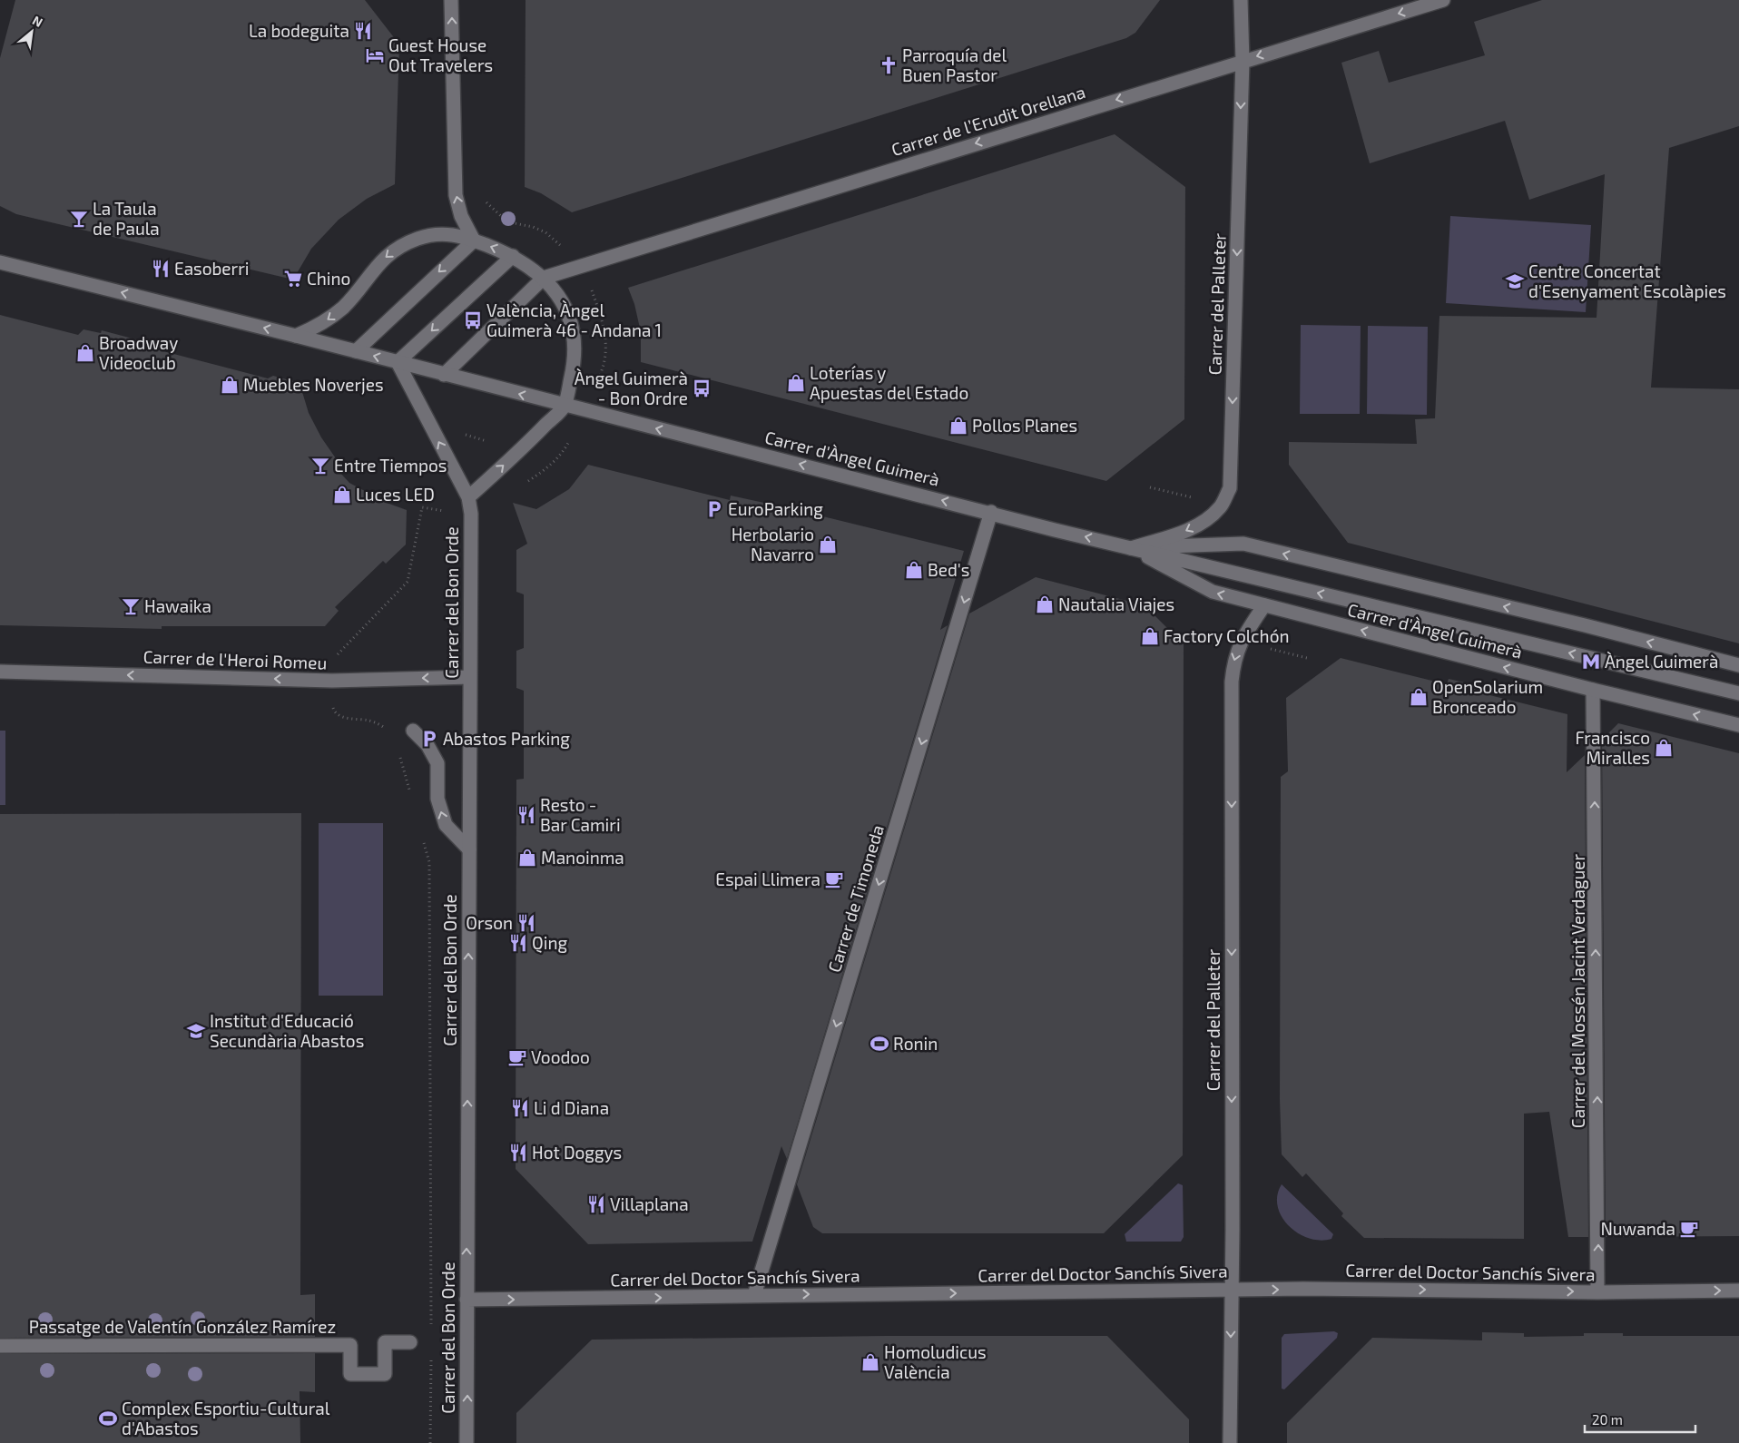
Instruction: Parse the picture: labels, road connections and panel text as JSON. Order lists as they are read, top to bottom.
{
  "streets": {
    "street": [
      "Carrer de l’Erudit Orellana",
      "Carrer del Palleter",
      "Carrer d'Àngel Guimerà",
      "Carrer del Bon Orde",
      "Carrer de l'Heroi Romeu",
      "Carrer de Timoneda",
      "Carrer del Mossén Jacint Verdaguer",
      "Carrer del Doctor Sanchís Sivera",
      "Passatge de Valentín González Ramírez"
    ]
  },
  "crossings": [
    ["Carrer de l’Erudit Orellana", "Carrer del Palleter"],
    ["Carrer del Palleter", "Carrer d'Àngel Guimerà"],
    ["Carrer del Palleter", "Carrer del Doctor Sanchís Sivera"],
    ["Carrer d'Àngel Guimerà", "Carrer de Timoneda"],
    ["Carrer d'Àngel Guimerà", "Carrer del Mossén Jacint Verdaguer"],
    ["Carrer del Bon Orde", "Carrer de l'Heroi Romeu"],
    ["Carrer del Bon Orde", "Carrer del Doctor Sanchís Sivera"],
    ["Carrer de Timoneda", "Carrer del Doctor Sanchís Sivera"],
    ["Carrer del Mossén Jacint Verdaguer", "Carrer del Doctor Sanchís Sivera"]
  ],
  "one_way": [
    "Carrer de l’Erudit Orellana",
    "Carrer del Palleter",
    "Carrer d'Àngel Guimerà",
    "Carrer del Bon Orde",
    "Carrer de l'Heroi Romeu",
    "Carrer de Timoneda",
    "Carrer del Mossén Jacint Verdaguer",
    "Carrer del Doctor Sanchís Sivera"
  ],
  "places": {
    "restaurant": [
      "La bodeguita",
      "Easoberri",
      "Resto - Bar Camiri",
      "Orson",
      "Qing",
      "Li d Diana",
      "Hot Doggys",
      "Villaplana"
    ],
    "hotel": ["Guest House Out Travelers"],
    "church": ["Parroquía del Buen Pastor"],
    "bar": ["La Taula de Paula", "Entre Tiempos", "Hawaika"],
    "supermarket": ["Chino"],
    "school or university": ["Centre Concertat d'Esenyament Escolàpies", "Institut d'Educació Secundària Abastos"],
    "bus stop": ["València, Àngel Guimerà 46 - Andana 1", "Àngel Guimerà - Bon Ordre"],
    "shop": [
      "Broadway Videoclub",
      "Loterías y Apuestas del Estado",
      "Muebles Noverjes",
      "Pollos Planes",
      "Luces LED",
      "Herbolario Navarro",
      "Bed's",
      "Nautalia Viajes",
      "Factory Colchón",
      "OpenSolarium Bronceado",
      "Francisco Miralles",
      "Manoinma",
      "Homoludicus València"
    ],
    "parking": ["EuroParking", "Abastos Parking"],
    "metro station": ["Àngel Guimerà"],
    "cafe": ["Espai Llimera", "Voodoo", "Nuwanda"],
    "sports": ["Ronin", "Complex Esportiu-Cultural d'Abastos"]
  },
  "scale_bar": "20 m",
  "north": "top right"
}
